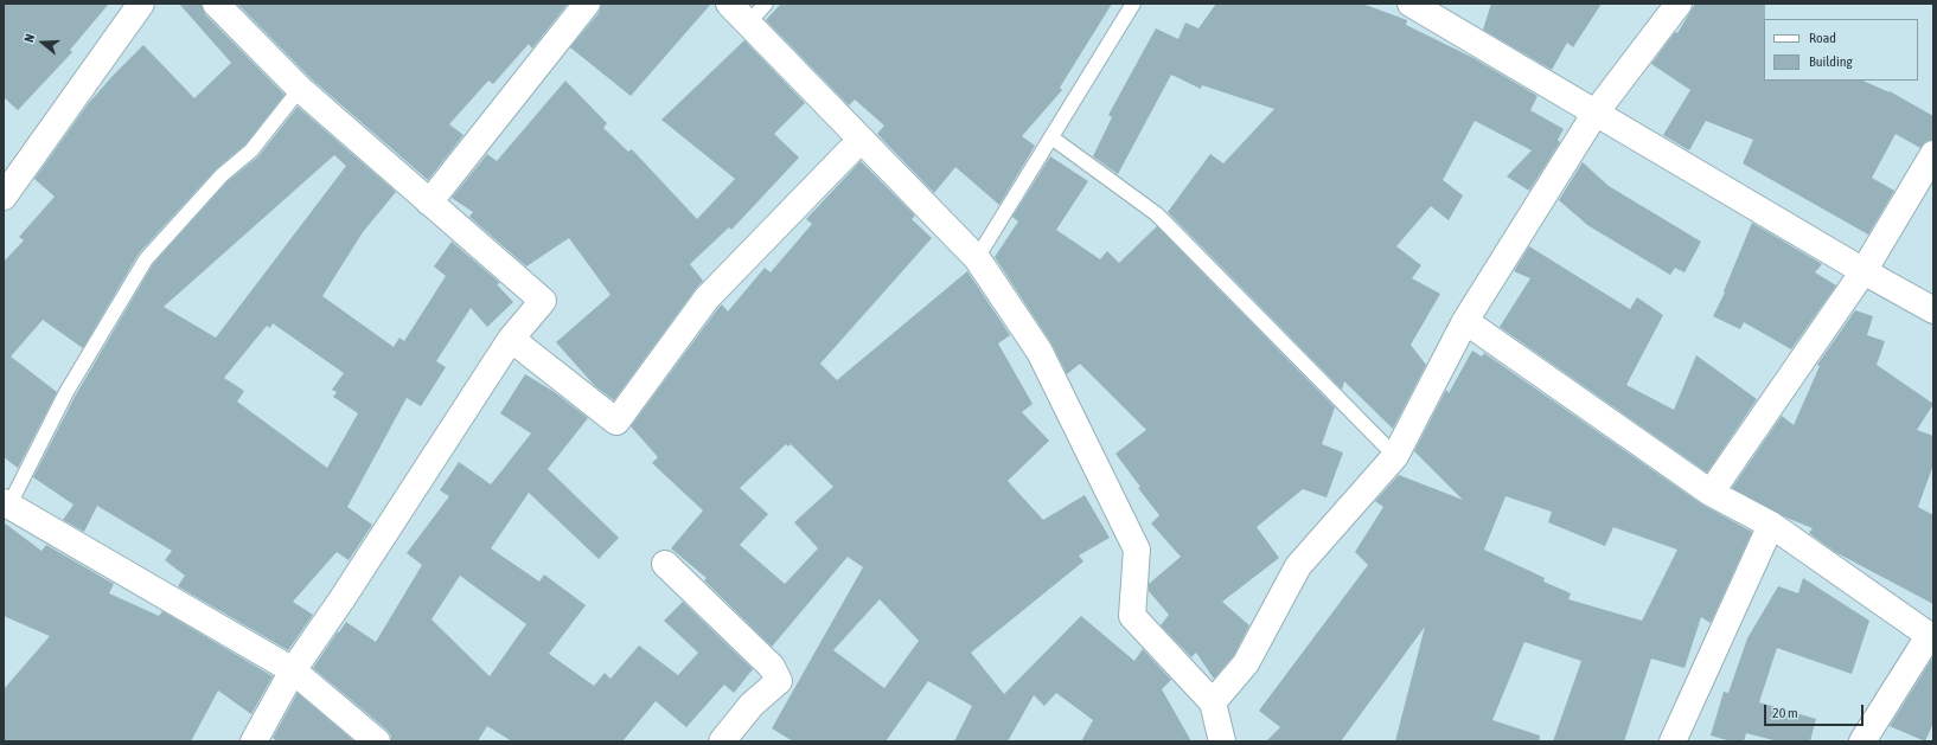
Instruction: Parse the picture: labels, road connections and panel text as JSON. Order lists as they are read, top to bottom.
{
  "legend": ["Road", "Building"],
  "scale_bar": "20 m",
  "north": "left"
}
